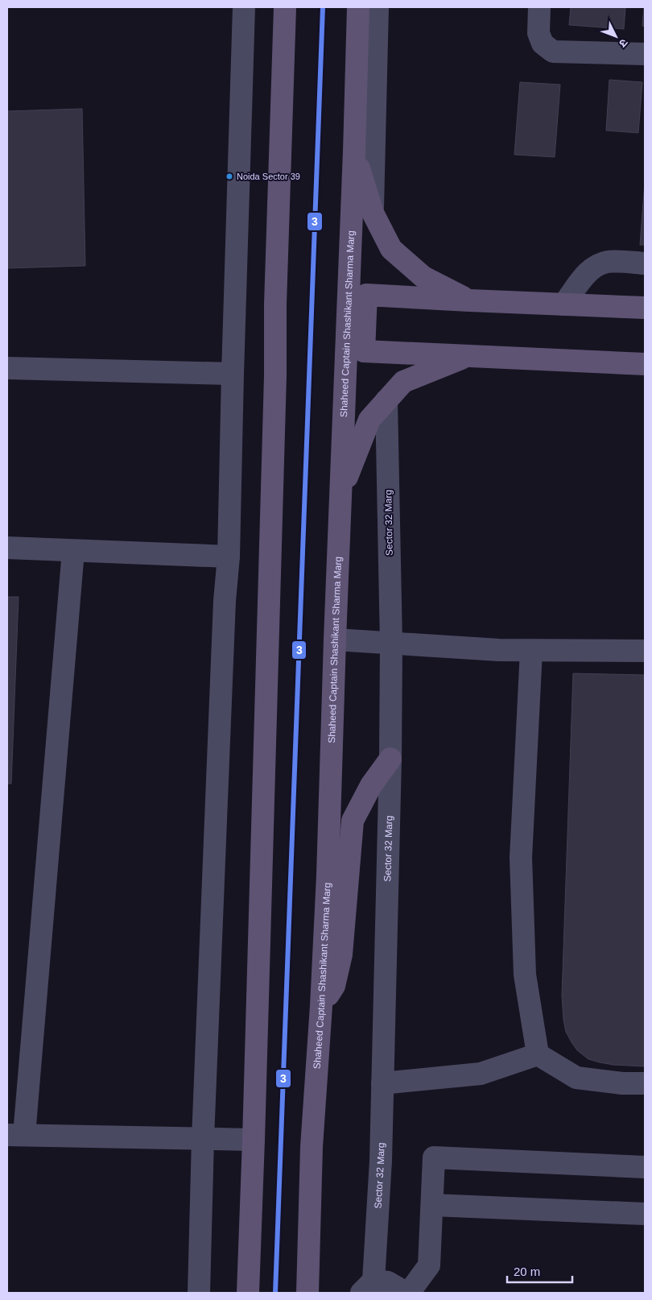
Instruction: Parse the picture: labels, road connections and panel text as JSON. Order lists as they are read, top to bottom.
{
  "streets": {
    "main road": ["Shaheed Captain Shashikant Sharma Marg"],
    "street": ["Sector 32 Marg"]
  },
  "places": ["Noida Sector 39"],
  "lines": ["transit line 3"],
  "scale_bar": "20 m",
  "north": "bottom right"
}
